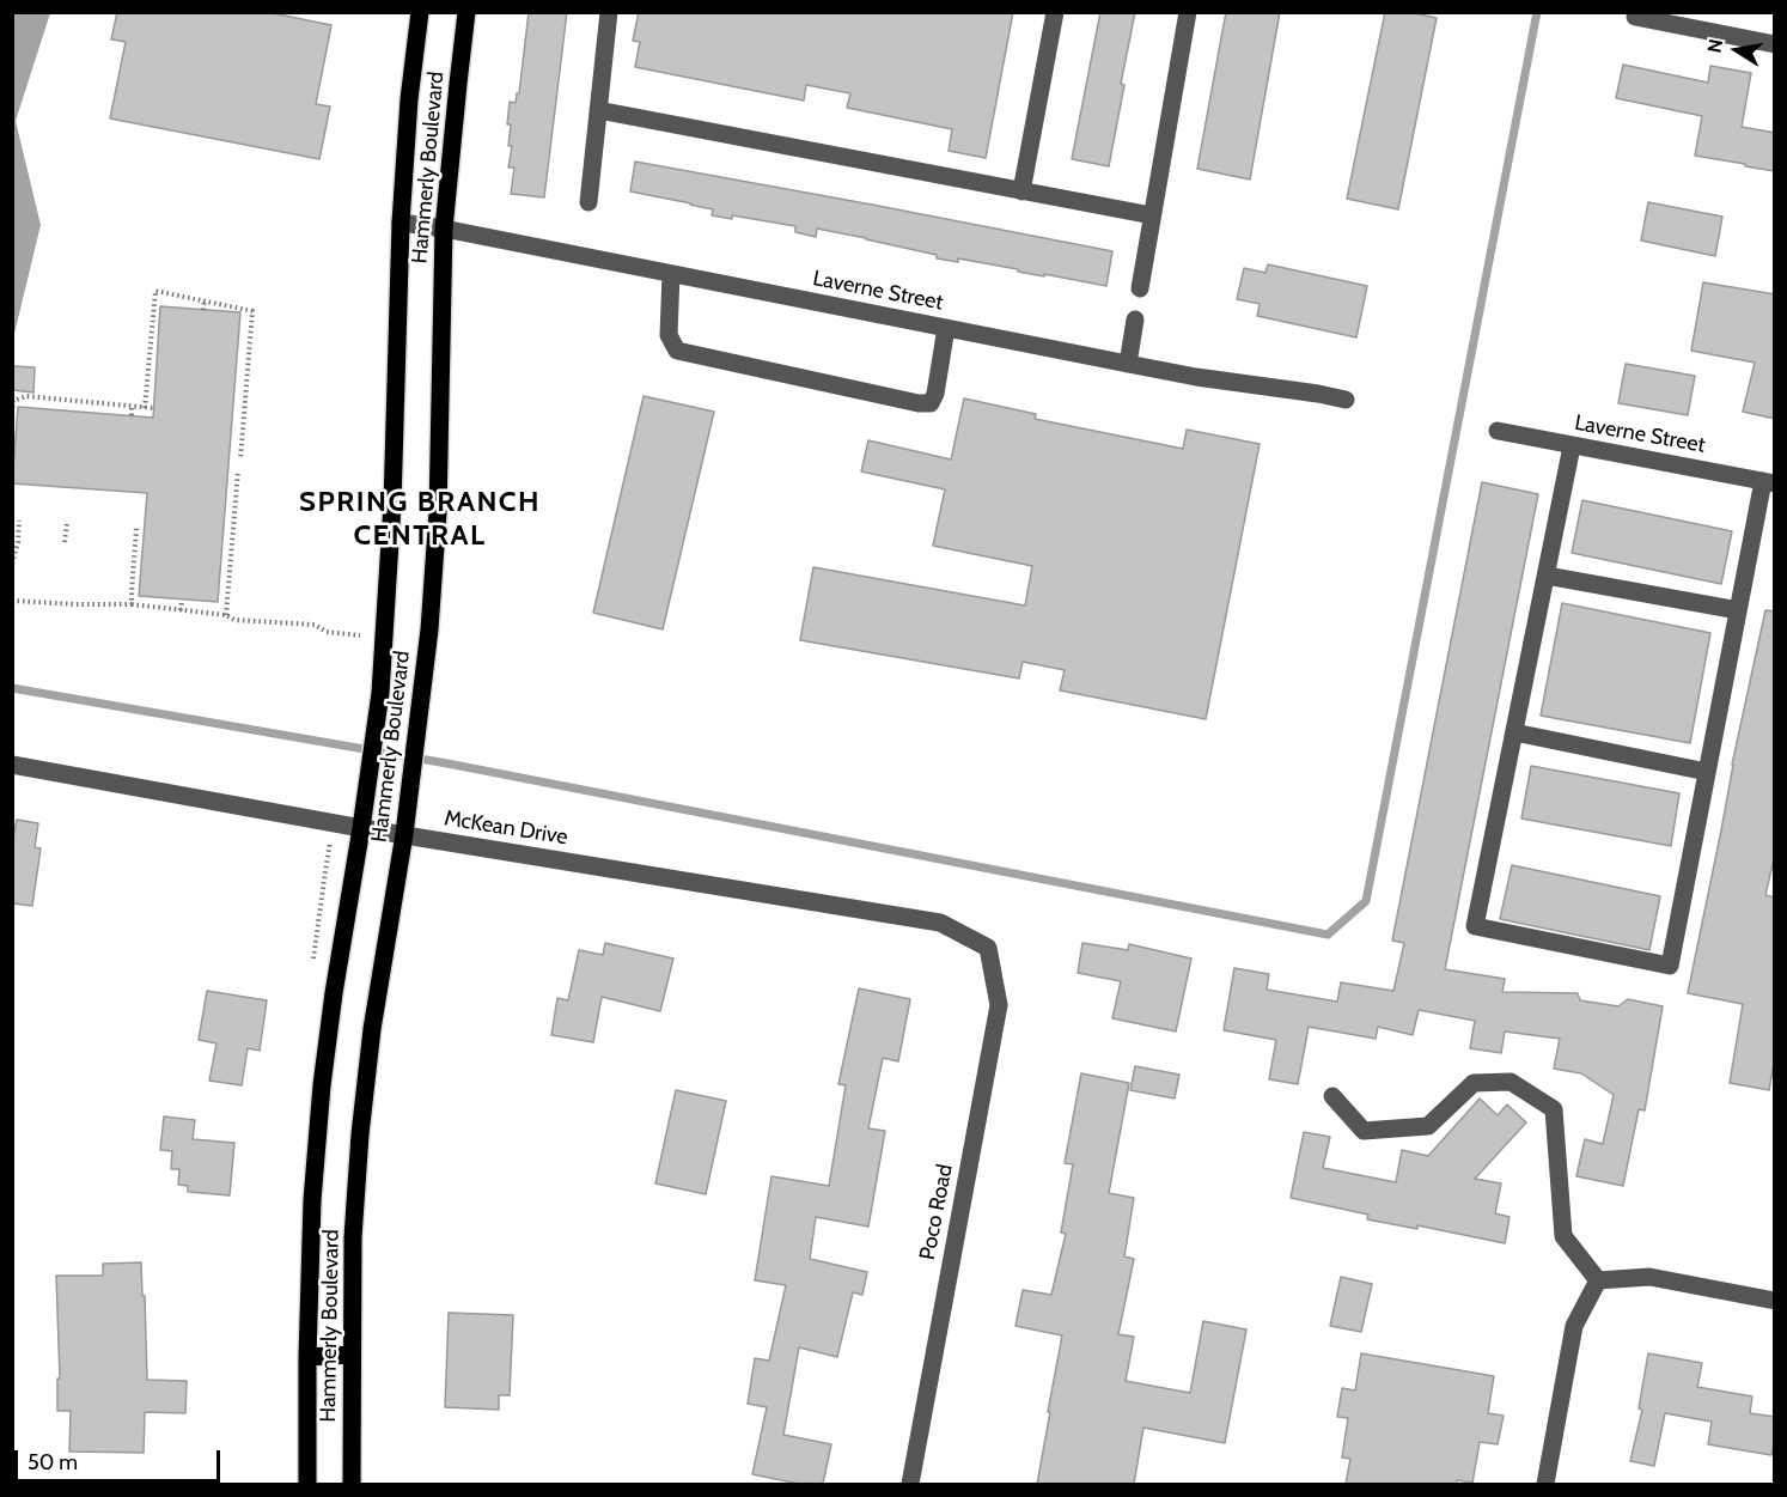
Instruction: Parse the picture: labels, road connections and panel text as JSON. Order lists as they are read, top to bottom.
{
  "streets": {
    "main road": ["Hammerly Boulevard"],
    "street": ["Laverne Street", "McKean Drive", "Poco Road"]
  },
  "crossings": [
    ["Hammerly Boulevard", "Laverne Street"],
    ["Hammerly Boulevard", "McKean Drive"],
    ["McKean Drive", "Poco Road"]
  ],
  "districts": ["SPRING BRANCH CENTRAL"],
  "scale_bar": "50 m",
  "north": "left"
}
